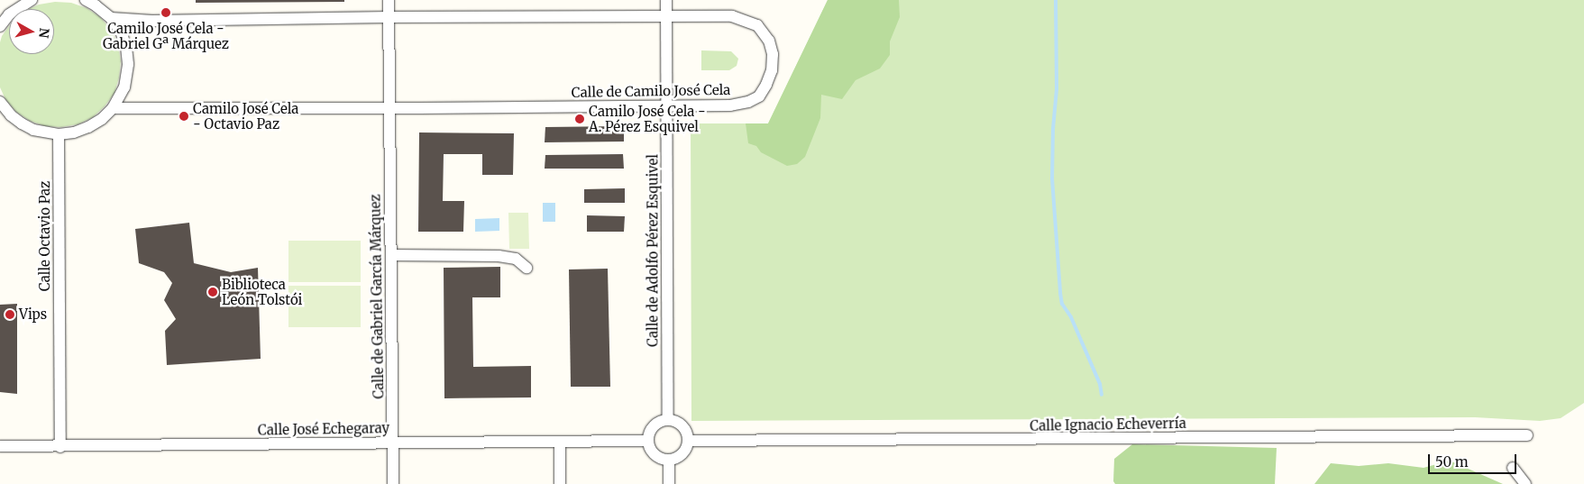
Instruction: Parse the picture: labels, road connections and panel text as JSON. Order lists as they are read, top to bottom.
{
  "streets": {
    "street": [
      "Calle de Camilo José Cela",
      "Calle Octavio Paz",
      "Calle de Adolfo Pérez Esquivel",
      "Calle de Gabriel García Márquez",
      "Calle Ignacio Echeverría",
      "Calle José Echegaray"
    ]
  },
  "crossings": [
    ["Calle de Camilo José Cela", "Calle de Adolfo Pérez Esquivel"],
    ["Calle de Camilo José Cela", "Calle de Gabriel García Márquez"],
    ["Calle Octavio Paz", "Calle José Echegaray"],
    ["Calle de Adolfo Pérez Esquivel", "Calle Ignacio Echeverría"],
    ["Calle de Adolfo Pérez Esquivel", "Calle José Echegaray"],
    ["Calle de Gabriel García Márquez", "Calle José Echegaray"],
    ["Calle Ignacio Echeverría", "Calle José Echegaray"]
  ],
  "places": [
    "Camilo José Cela - Gabriel Gª Márquez",
    "Camilo José Cela - Octavio Paz",
    "Camilo José Cela - A. Pérez Esquivel",
    "Biblioteca León Tolstói",
    "Vips"
  ],
  "scale_bar": "50 m",
  "north": "right"
}
